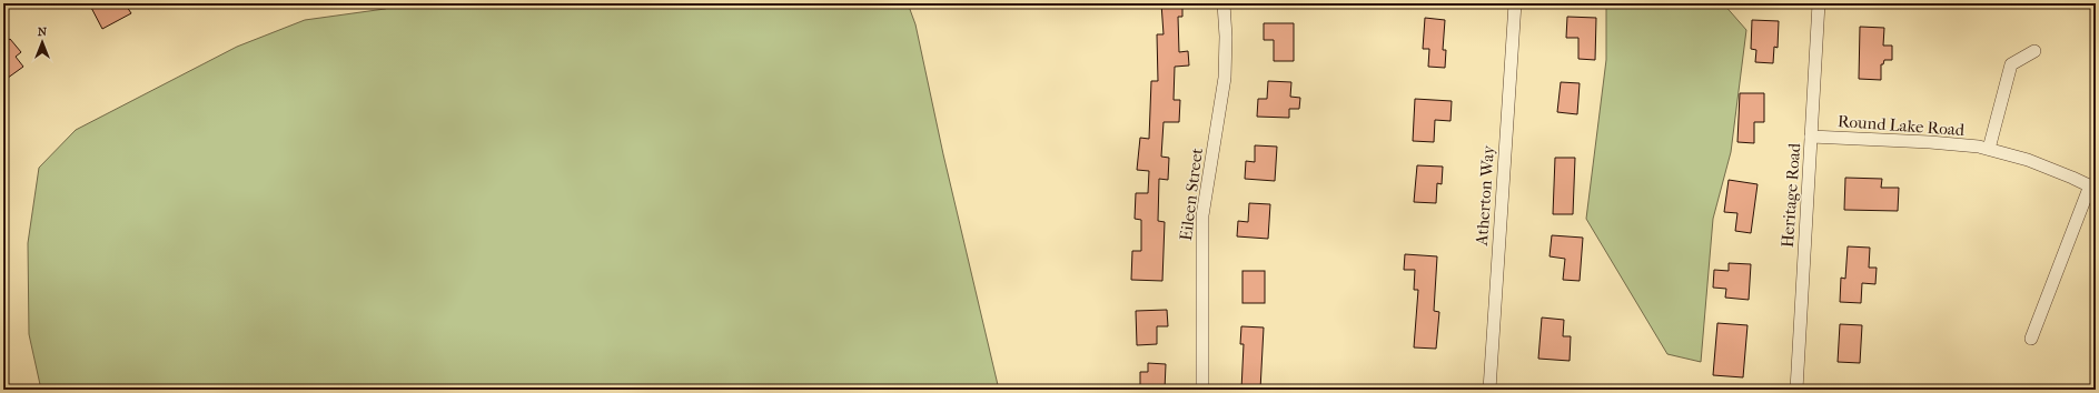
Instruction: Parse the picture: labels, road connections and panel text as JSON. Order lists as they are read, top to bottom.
{
  "streets": {
    "street": [
      "Round Lake Road",
      "Eileen Street",
      "Atherton Way",
      "Heritage Road"
    ]
  },
  "crossings": [
    ["Round Lake Road", "Heritage Road"]
  ],
  "north": "top"
}
